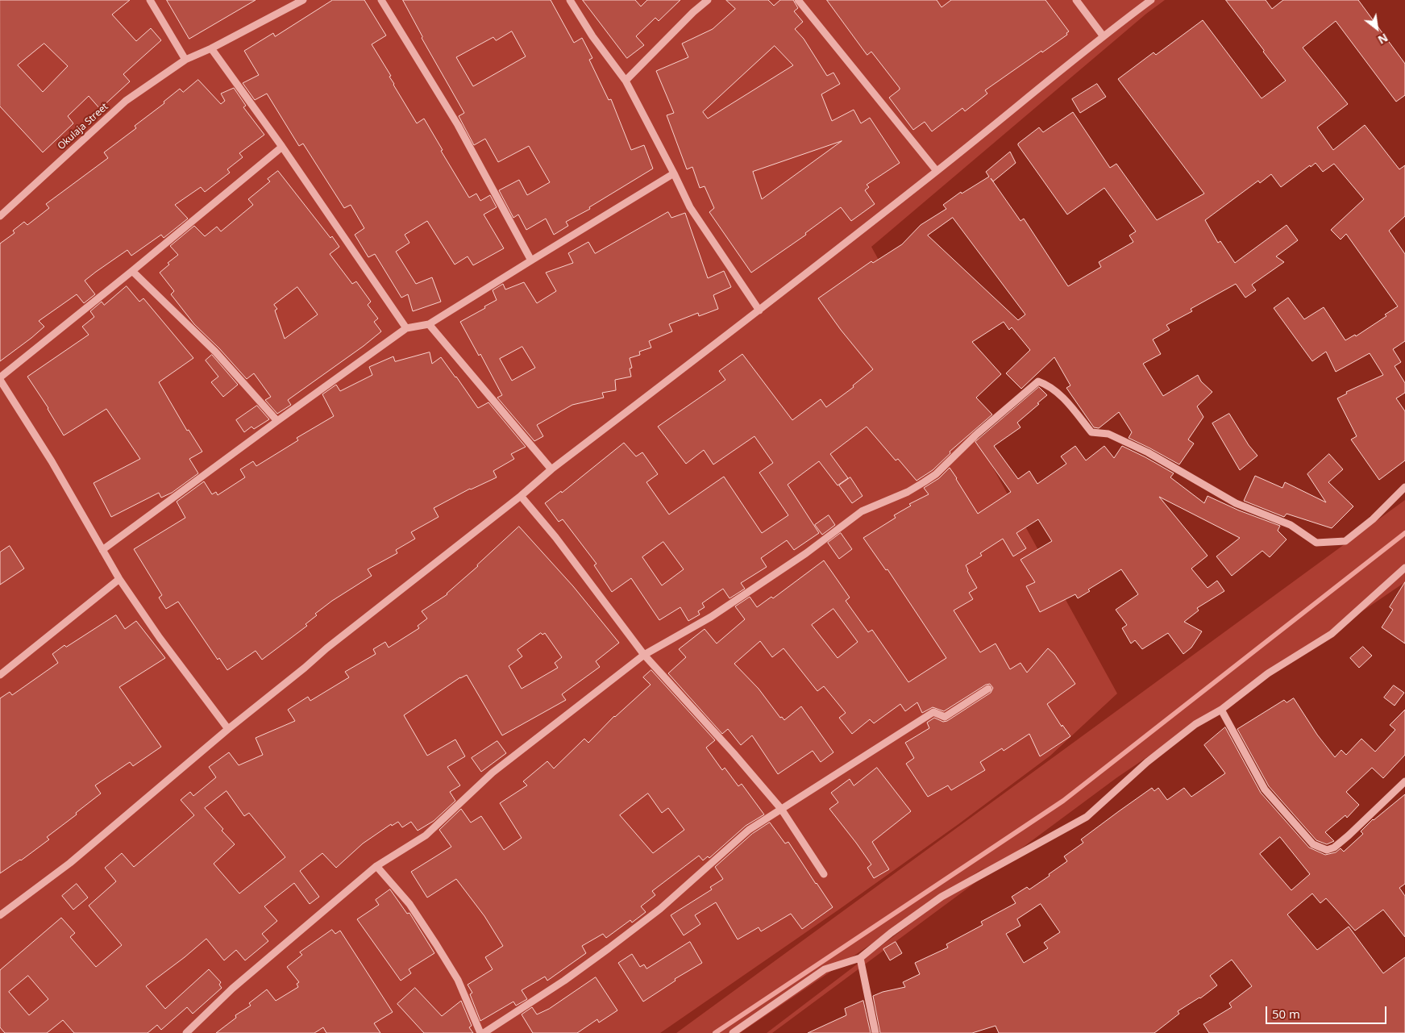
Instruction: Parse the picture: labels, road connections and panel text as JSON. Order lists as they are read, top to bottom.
{
  "streets": {
    "street": ["Okulaja Street"]
  },
  "scale_bar": "50 m",
  "north": "bottom right"
}
